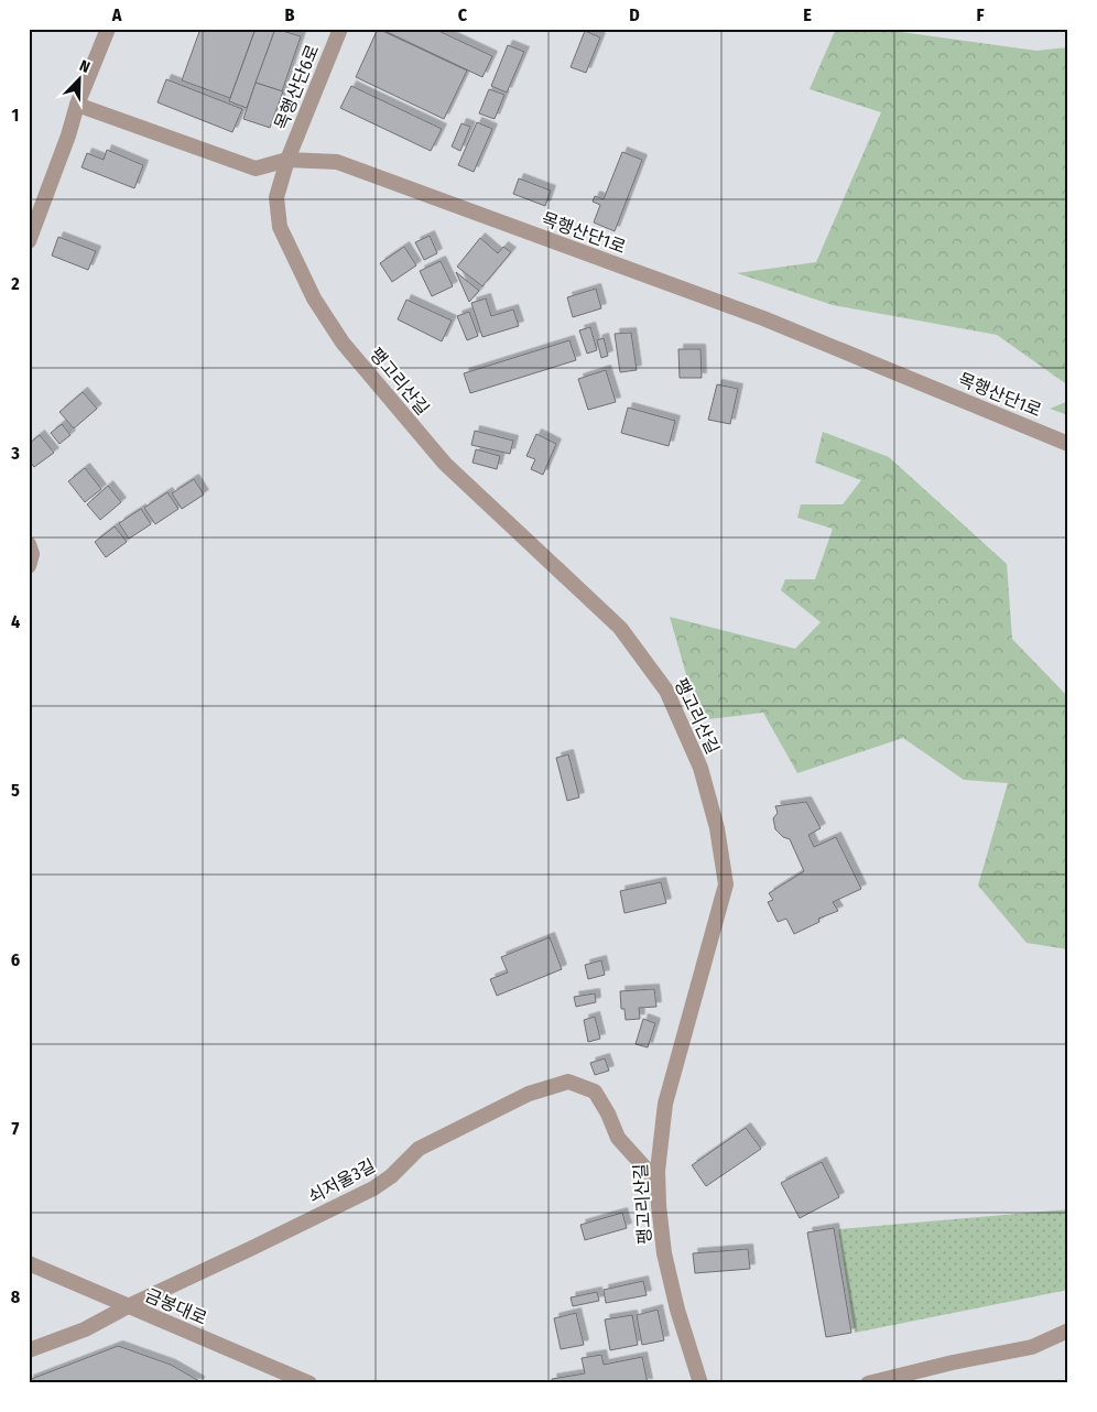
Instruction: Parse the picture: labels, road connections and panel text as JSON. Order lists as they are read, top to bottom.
{
  "streets": {
    "street": [
      "목행산단6로",
      "목행산단1로",
      "팽고리산길",
      "쇠저울3길",
      "금봉대로"
    ]
  },
  "crossings": [
    ["목행산단6로", "목행산단1로"],
    ["목행산단6로", "팽고리산길"],
    ["목행산단1로", "팽고리산길"],
    ["팽고리산길", "쇠저울3길"],
    ["쇠저울3길", "금봉대로"]
  ],
  "north": "top right",
  "grid": {
    "columns": [
      "A",
      "B",
      "C",
      "D",
      "E",
      "F"
    ],
    "rows": [
      "1",
      "2",
      "3",
      "4",
      "5",
      "6",
      "7",
      "8"
    ]
  }
}
